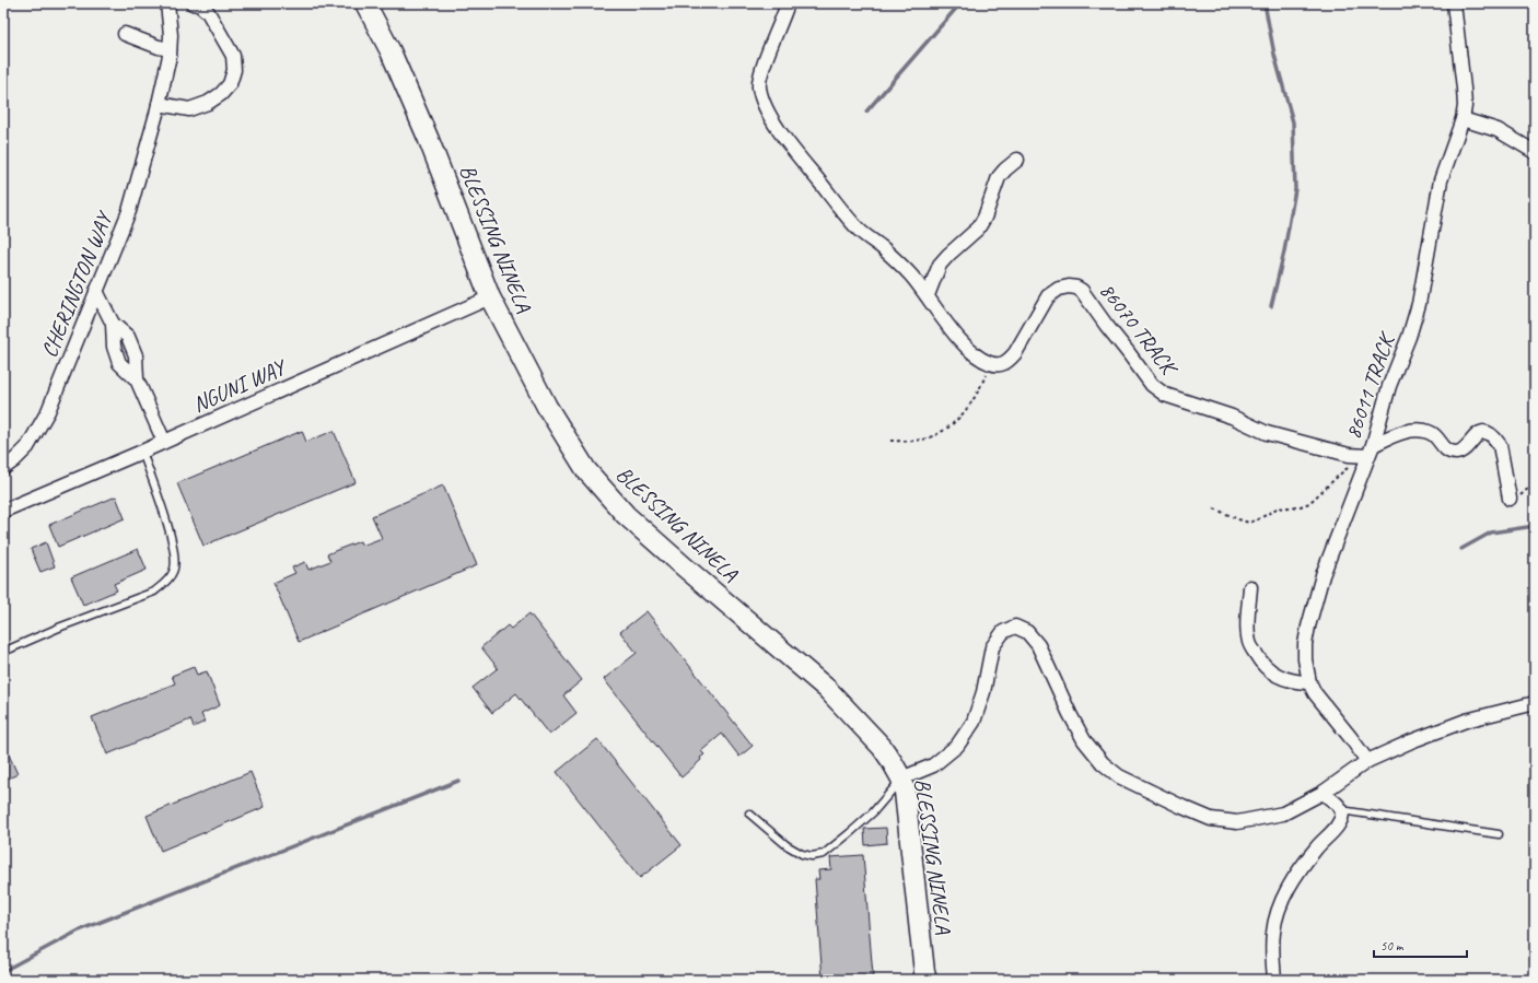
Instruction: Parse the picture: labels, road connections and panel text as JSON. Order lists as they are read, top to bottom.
{
  "streets": {
    "street": [
      "BLESSING NINELA",
      "CHERINGTON WAY",
      "86070 TRACK",
      "NGUNI WAY",
      "86011 TRACK"
    ]
  },
  "crossings": [
    ["BLESSING NINELA", "NGUNI WAY"],
    ["86070 TRACK", "86011 TRACK"]
  ],
  "scale_bar": "50 m"
}
